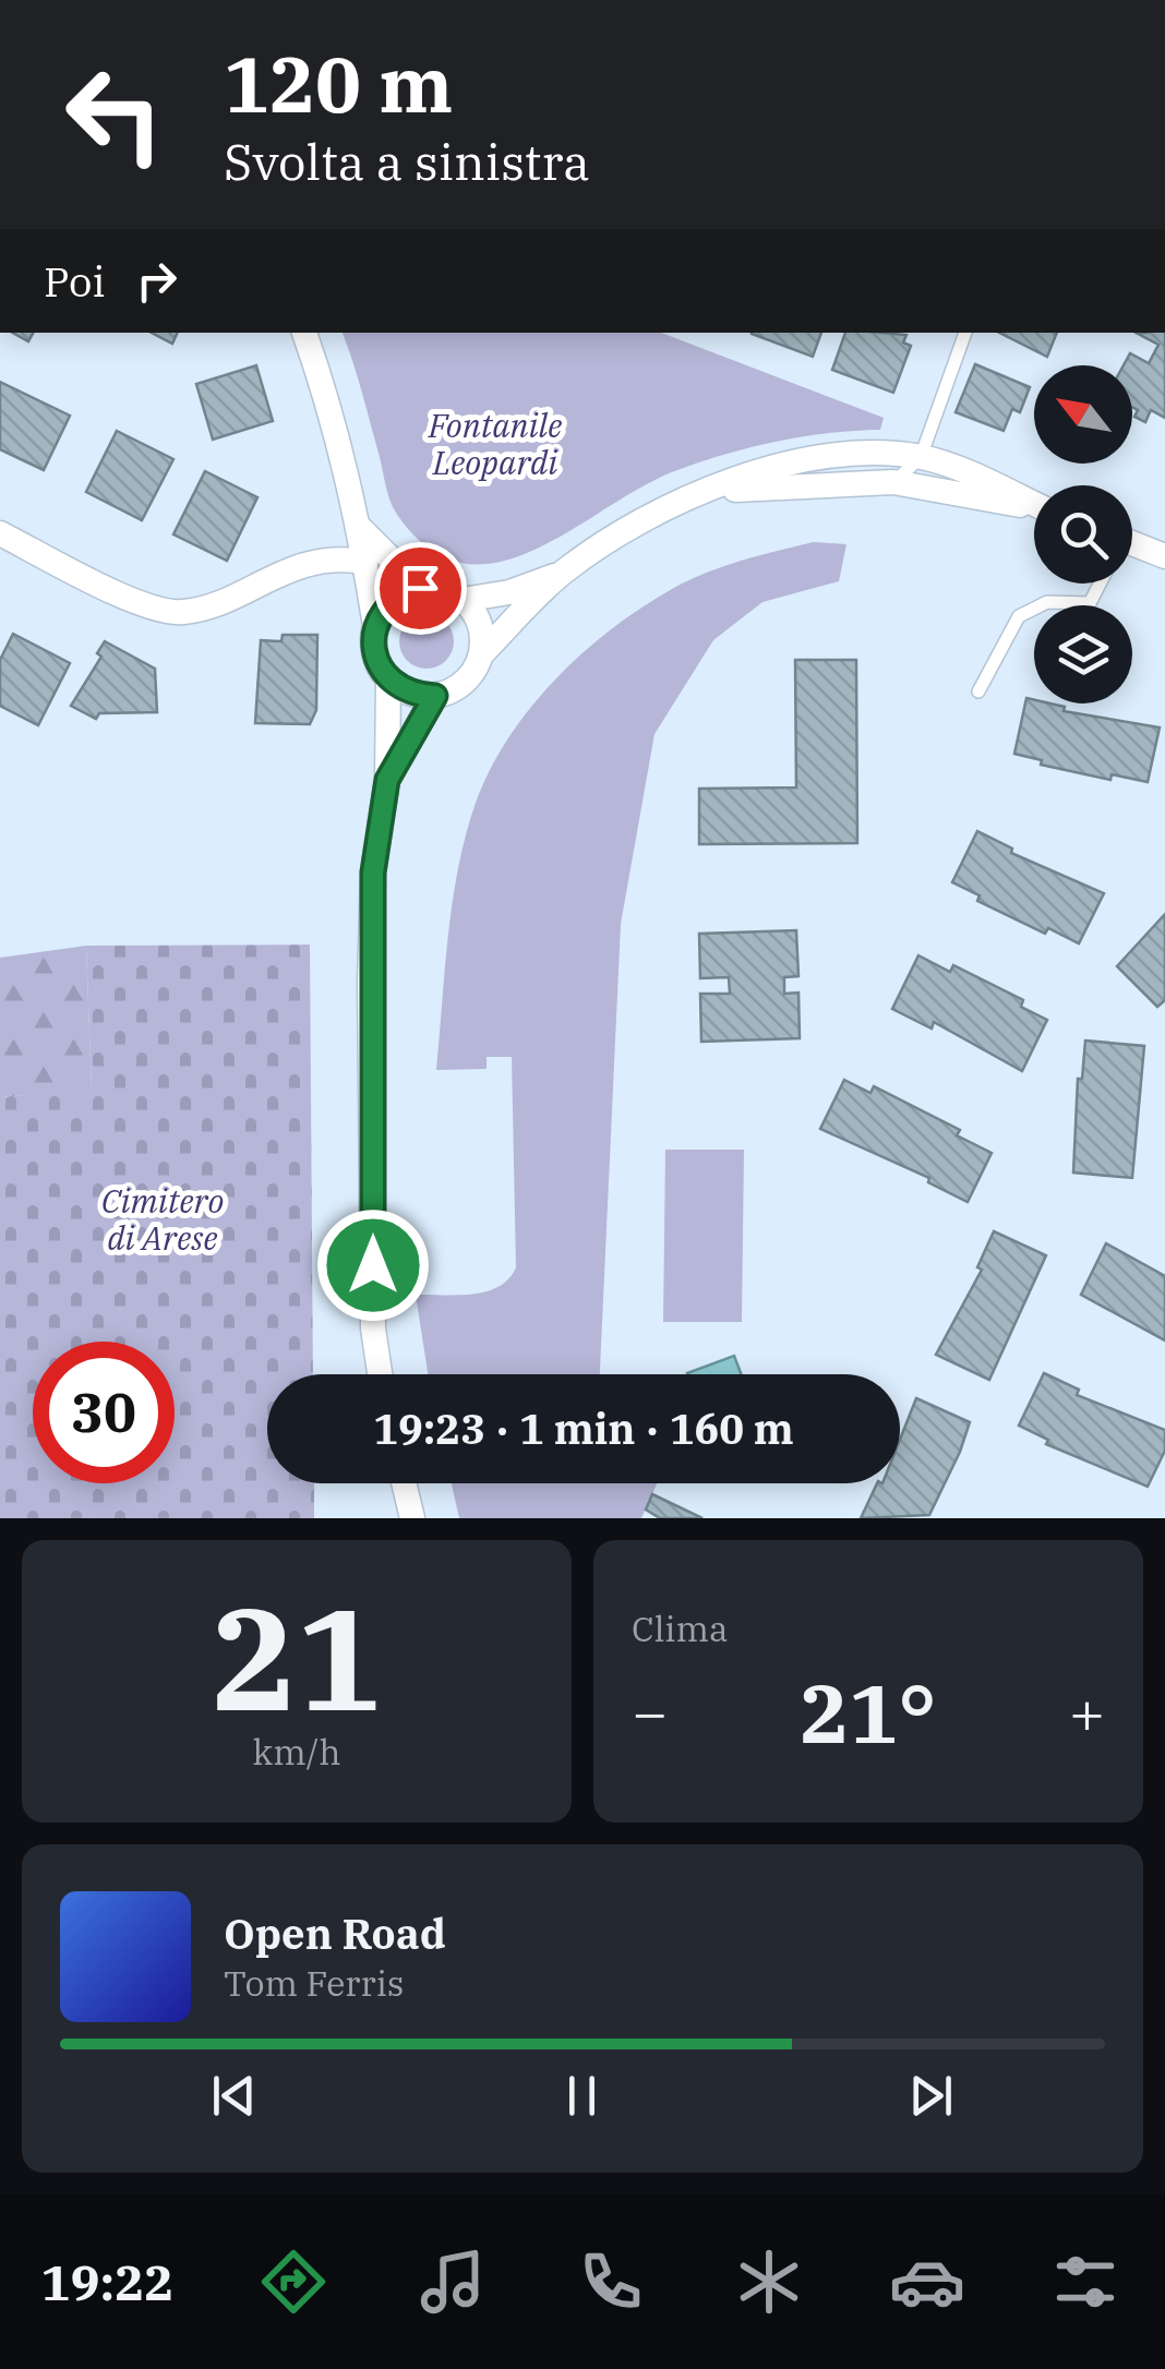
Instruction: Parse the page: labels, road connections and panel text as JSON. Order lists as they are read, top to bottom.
{
  "parks": ["Fontanile Leopardi", "Cimitero di Arese"],
  "north": "top left",
  "page": {
    "turn": ["120 m", "Svolta a sinistra"],
    "then": "Poi",
    "limit": "30",
    "trip": "19:23 · 1 min · 160 m",
    "tile": [
      ["21", "km/h"],
      "Clima"
    ],
    "heat": ["−", "21°", "+"],
    "song": ["Open Road", "Tom Ferris"],
    "tabs": "19:22"
  }
}
